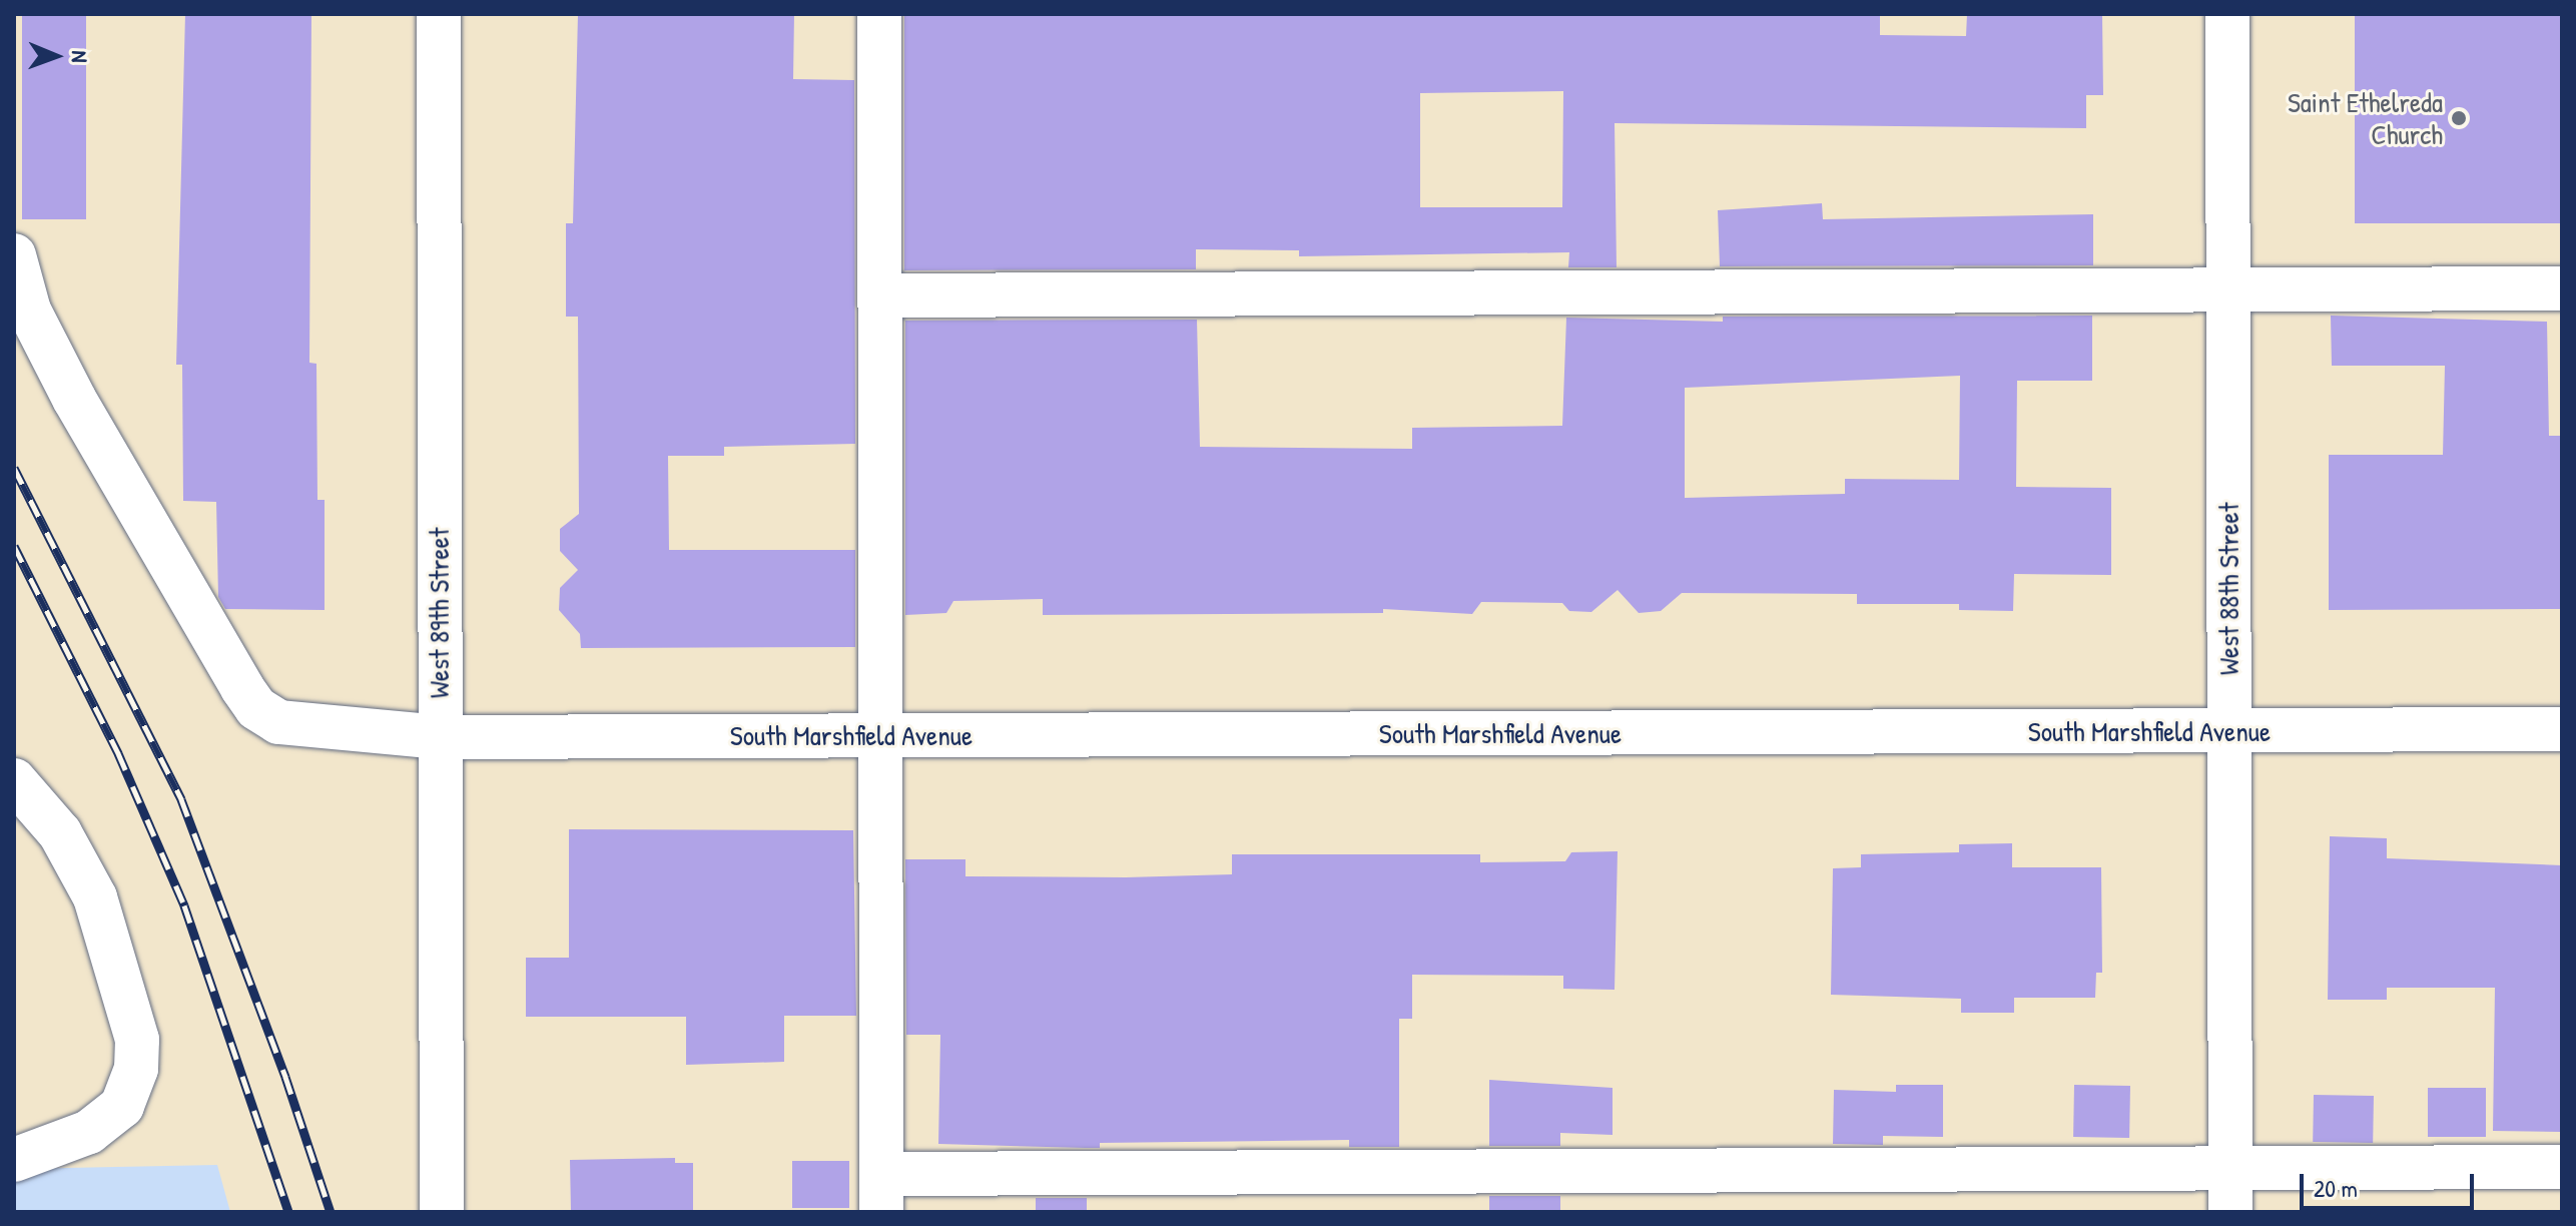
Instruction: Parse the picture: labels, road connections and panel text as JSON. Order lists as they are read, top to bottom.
{
  "streets": {
    "street": ["West 88th Street", "West 89th Street", "South Marshfield Avenue"]
  },
  "crossings": [
    ["West 88th Street", "South Marshfield Avenue"],
    ["West 89th Street", "South Marshfield Avenue"]
  ],
  "places": ["Saint Ethelreda Church"],
  "scale_bar": "20 m",
  "north": "right"
}
